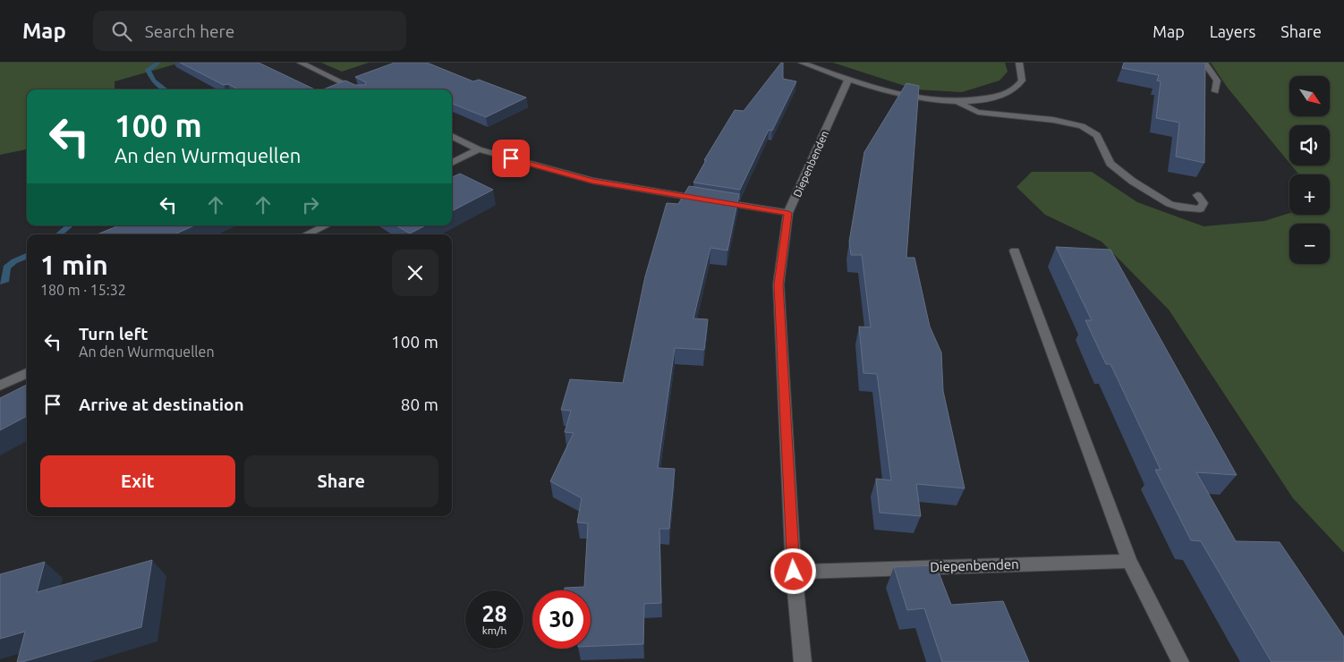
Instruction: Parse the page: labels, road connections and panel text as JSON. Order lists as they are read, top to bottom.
{
  "streets": {
    "street": ["Diepenbenden"]
  },
  "north": "bottom right",
  "page": {
    "header": "Map",
    "search": "Search here",
    "nav": ["Map", "Layers", "Share"],
    "map_buttons": ["+", "−"],
    "turn": ["100 m", "An den Wurmquellen"],
    "heading": ["1 min", "180 m · 15:32"],
    "list": [
      {
        "name": "Turn left",
        "note": "An den Wurmquellen",
        "value": "100 m"
      },
      {
        "name": "Arrive at destination",
        "value": "80 m"
      }
    ],
    "buttons": ["Exit", "Share"],
    "speed": "28 km/h",
    "limit": "30"
  }
}
